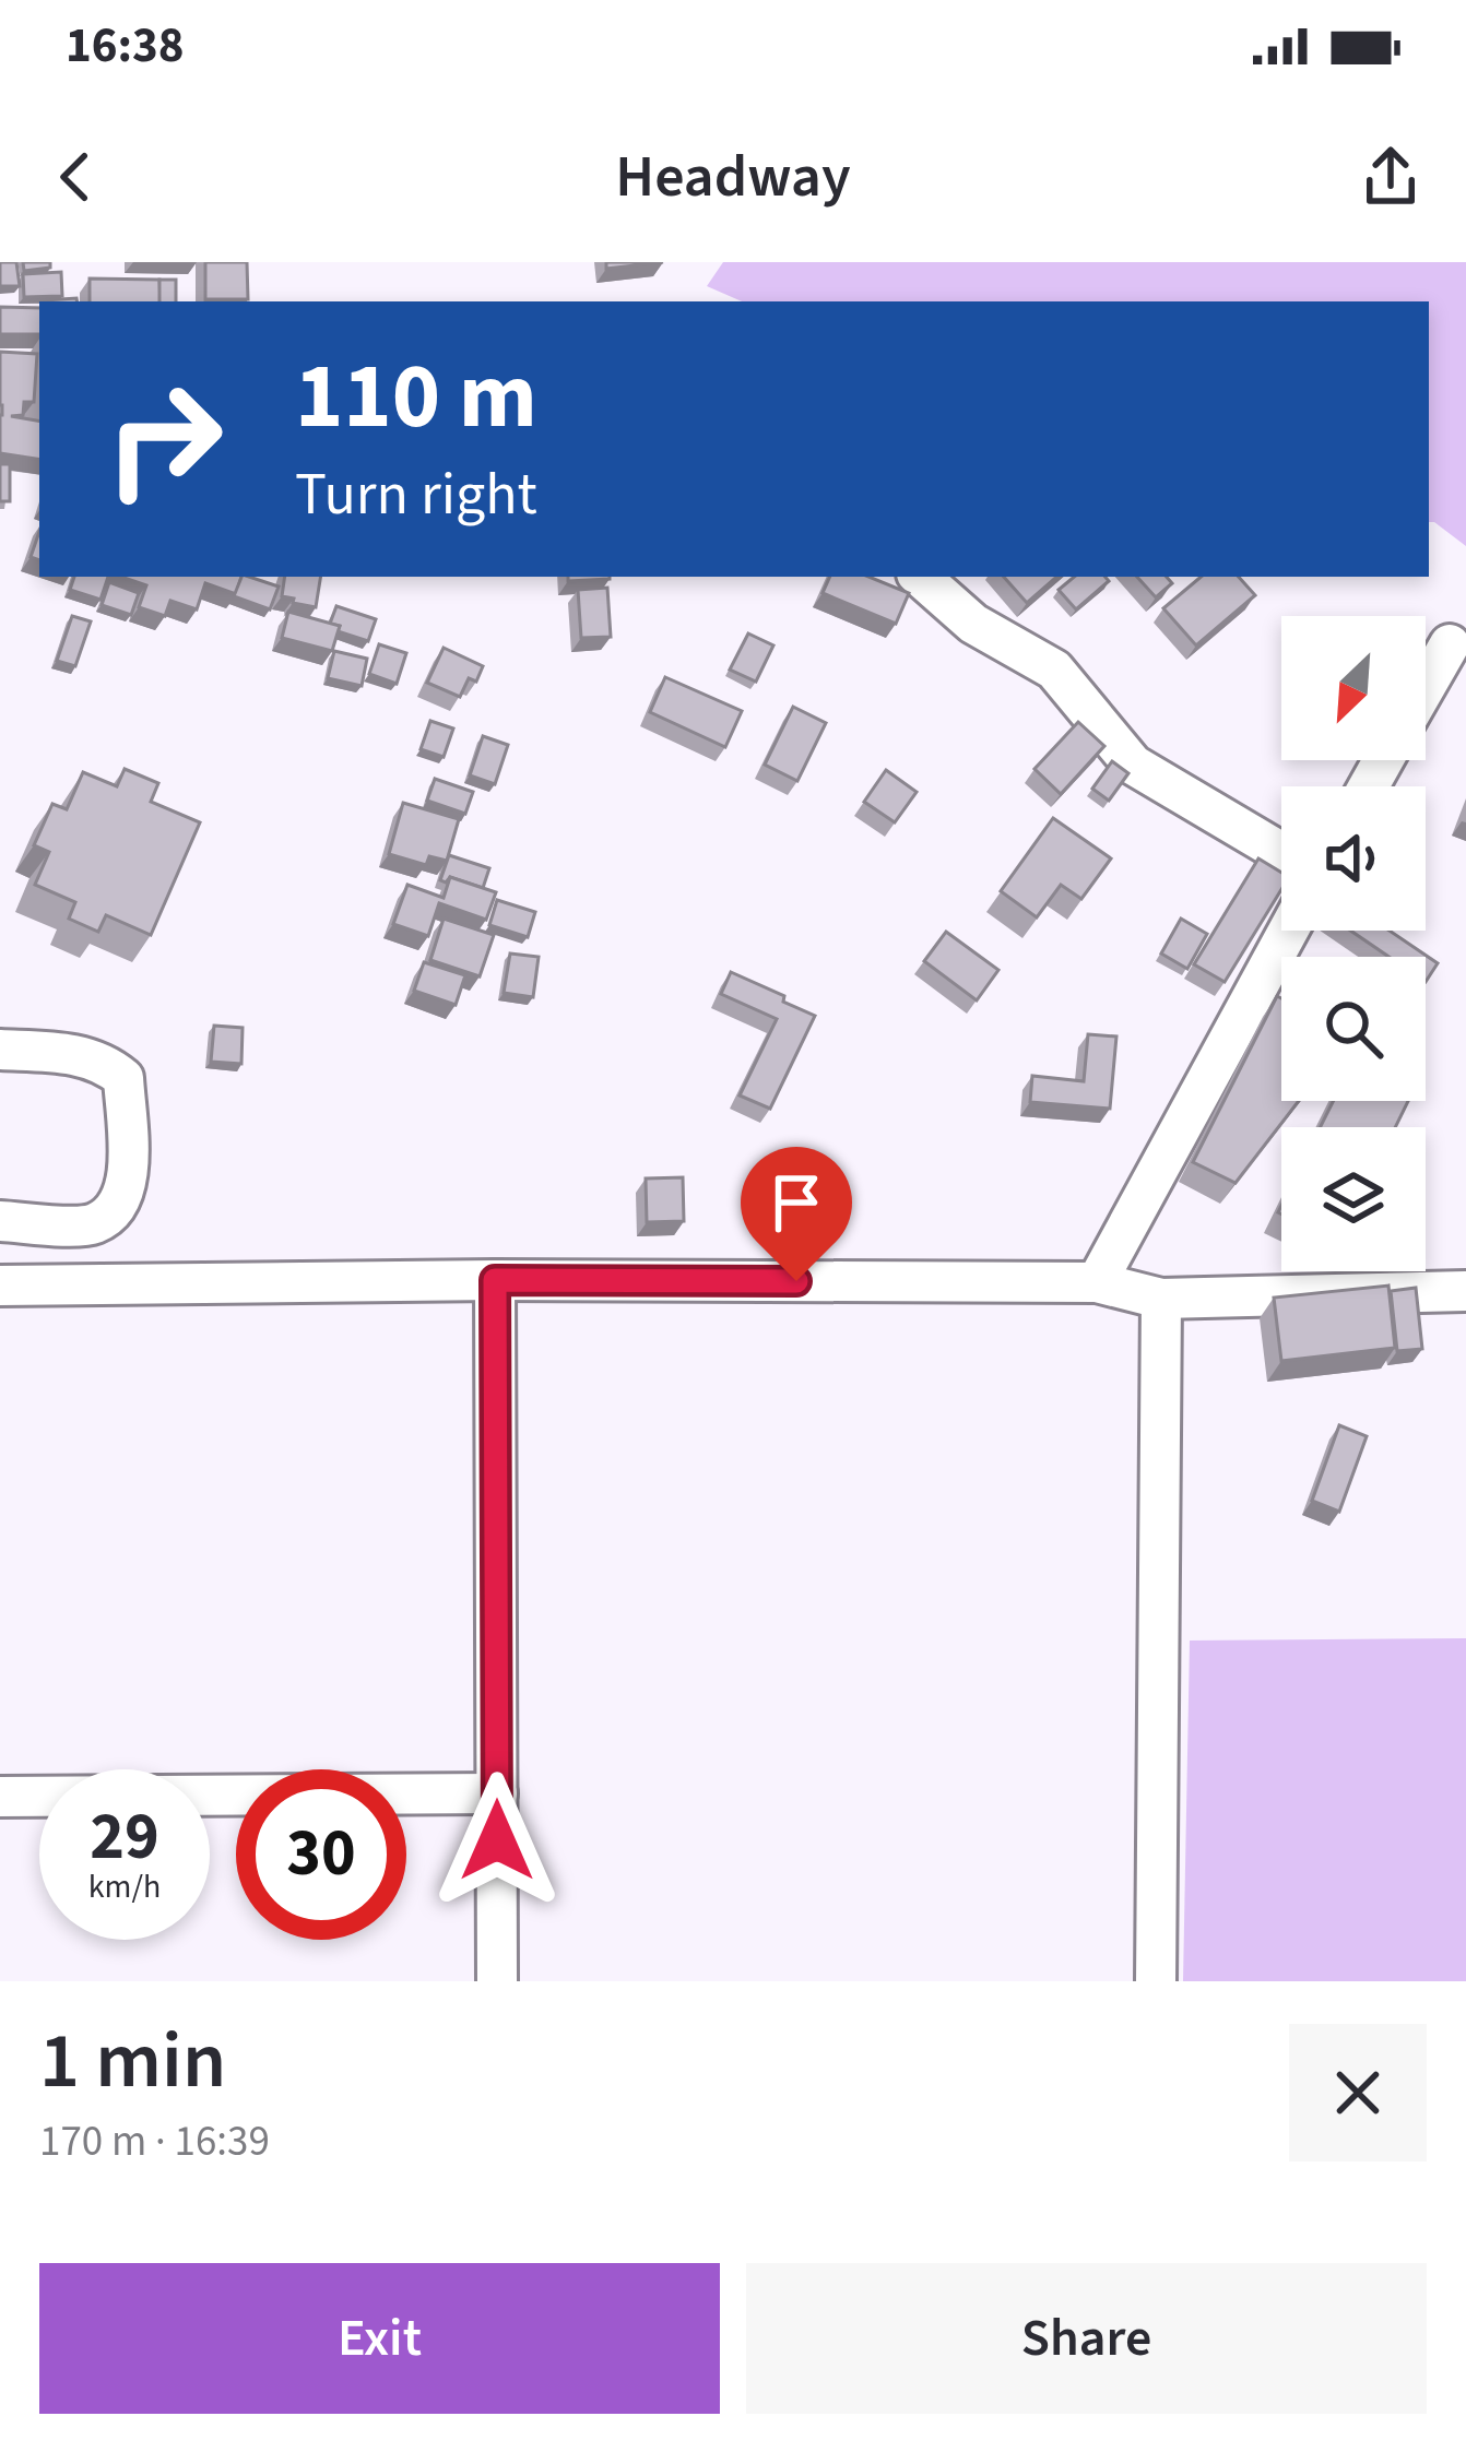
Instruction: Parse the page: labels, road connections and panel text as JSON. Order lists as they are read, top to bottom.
{
  "north": "bottom left",
  "page": {
    "status": "16:38",
    "header": "Headway",
    "turn": ["110 m", "Turn right"],
    "speed": "29 km/h",
    "limit": "30",
    "heading": ["1 min", "170 m · 16:39"],
    "buttons": ["Exit", "Share"]
  }
}
